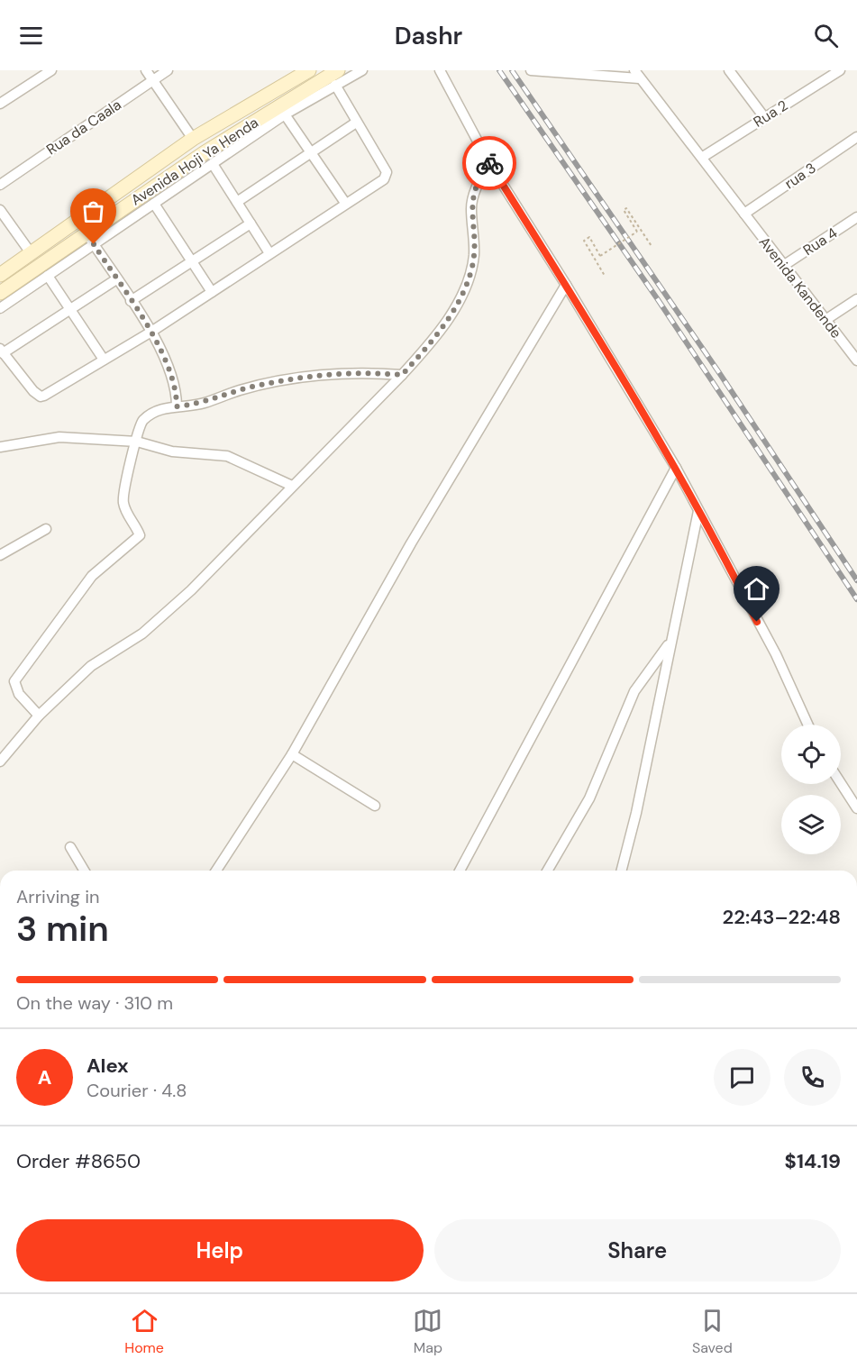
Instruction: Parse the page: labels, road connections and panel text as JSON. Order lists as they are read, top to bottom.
{
  "streets": {
    "main road": ["Avenida Hoji Ya Henda"],
    "street": [
      "Rua 2",
      "Rua da Caala",
      "rua 3",
      "Rua 4",
      "Avenida Kandende"
    ]
  },
  "crossings": [
    ["rua 3", "Avenida Kandende"],
    ["Rua 4", "Avenida Kandende"]
  ],
  "page": {
    "header": "Dashr",
    "heading": ["3 min", "Arriving in", "22:43–22:48"],
    "panel": [
      "Alex",
      "Courier · 4.8",
      "Order #8650",
      "$14.19"
    ],
    "bar": "On the way · 310 m",
    "round": "A",
    "buttons": ["Help", "Share"],
    "tabs": ["Home", "Map", "Saved"]
  }
}
